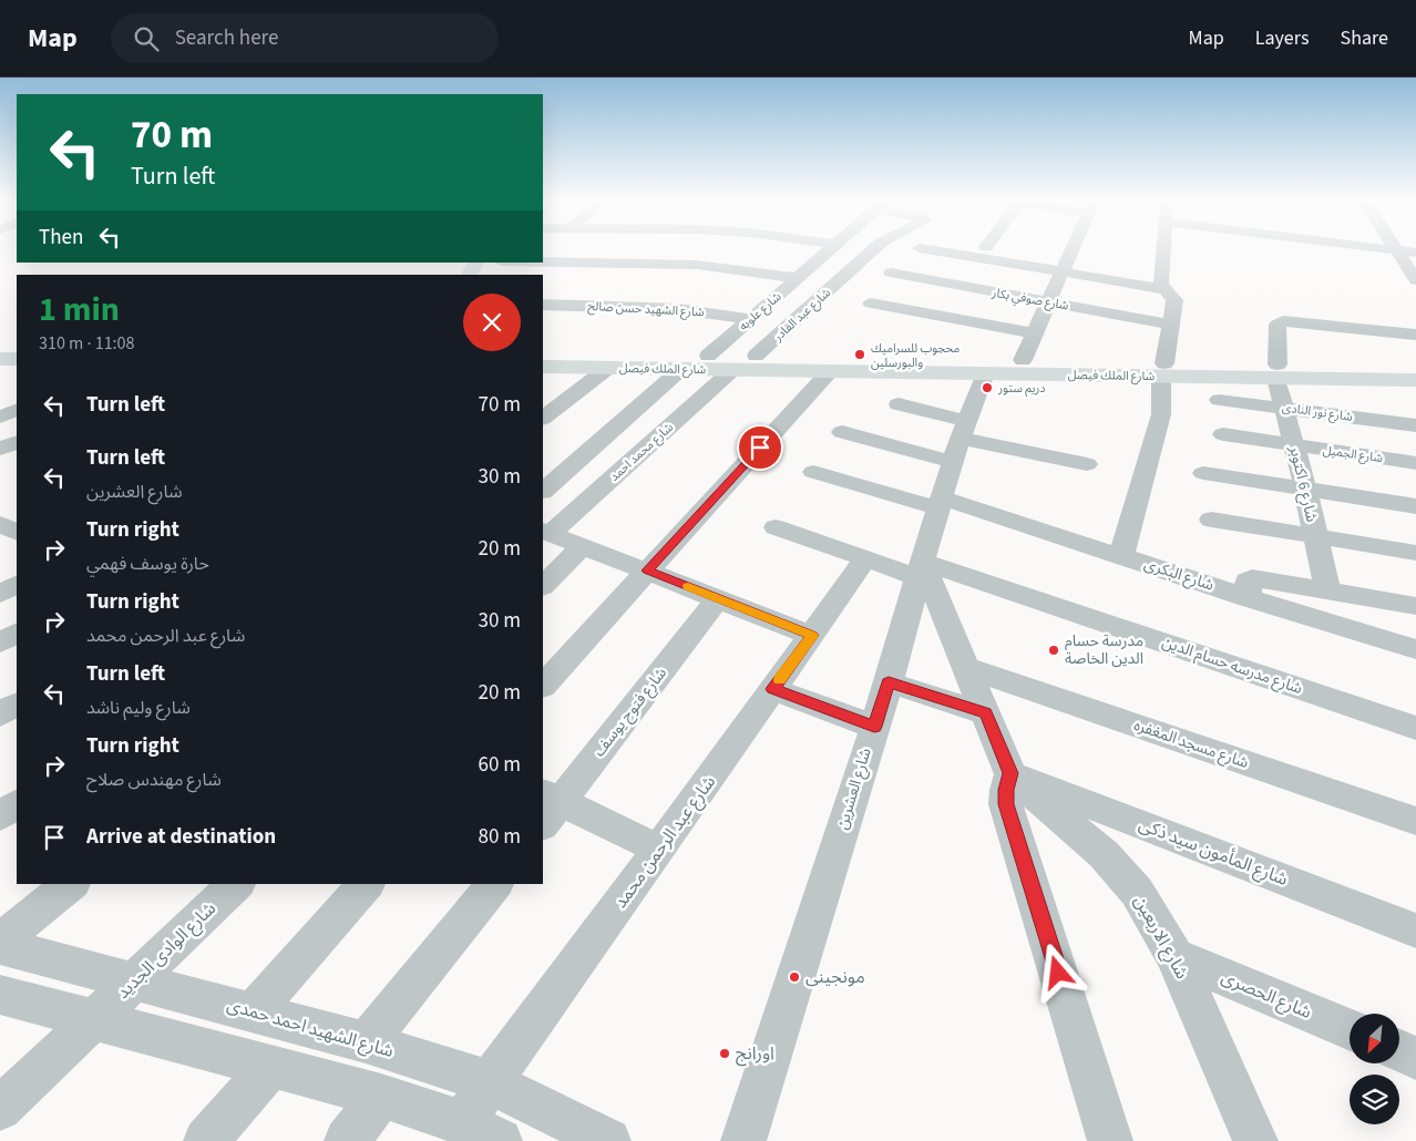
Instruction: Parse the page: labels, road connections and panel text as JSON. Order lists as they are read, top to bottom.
{
  "streets": {
    "main road": ["شارع الملك فيصل"],
    "street": [
      "شارع صوفي بكار",
      "شارع الشهيد حسن صالح",
      "شارع علوبه",
      "شارع عبد القادر",
      "شارع نور النادى",
      "شارع محمد احمد",
      "شارع الجميل",
      "شارع 6 اكتوبر",
      "شارع البكرى",
      "شارع مدرسه حسام الدين",
      "شارع فتوح يوسف",
      "شارع مسجد المغفره",
      "شارع العشرين",
      "شارع عبد الرحمن محمد",
      "شارع المأمون سيد ذكى",
      "شارع الاربعين",
      "شارع الوادى الجديد",
      "شارع الحصرى",
      "شارع الشهيد احمد حمدى"
    ]
  },
  "crossings": [
    ["شارع الشهيد حسن صالح", "شارع علوبه"],
    ["شارع علوبه", "شارع الملك فيصل"],
    ["شارع عبد القادر", "شارع الملك فيصل"],
    ["شارع الملك فيصل", "شارع محمد احمد"],
    ["شارع الملك فيصل", "شارع 6 اكتوبر"],
    ["شارع الملك فيصل", "شارع العشرين"],
    ["شارع نور النادى", "شارع 6 اكتوبر"],
    ["شارع الجميل", "شارع 6 اكتوبر"],
    ["شارع البكرى", "شارع العشرين"],
    ["شارع مدرسه حسام الدين", "شارع العشرين"],
    ["شارع مدرسه حسام الدين", "شارع عبد الرحمن محمد"],
    ["شارع مدرسه حسام الدين", "شارع الاربعين"],
    ["شارع مسجد المغفره", "شارع الاربعين"],
    ["شارع العشرين", "شارع الاربعين"],
    ["شارع عبد الرحمن محمد", "شارع الشهيد احمد حمدى"],
    ["شارع المأمون سيد ذكى", "شارع الاربعين"],
    ["شارع الاربعين", "شارع الحصرى"],
    ["شارع الوادى الجديد", "شارع الشهيد احمد حمدى"]
  ],
  "places": [
    "محجوب للسراميك والبورسلين",
    "دريم ستور",
    "مدرسة حسام الدين الخاصة",
    "مونجينى",
    "اورانج"
  ],
  "north": "bottom left",
  "page": {
    "header": "Map",
    "search": "Search here",
    "nav": ["Map", "Layers", "Share"],
    "turn": ["70 m", "Turn left"],
    "then": "Then",
    "heading": ["1 min", "310 m · 11:08"],
    "list": [
      {
        "name": "Turn left",
        "value": "70 m"
      },
      {
        "name": "Turn left",
        "note": "شارع العشرين",
        "value": "30 m"
      },
      {
        "name": "Turn right",
        "note": "حارة يوسف فهمي",
        "value": "20 m"
      },
      {
        "name": "Turn right",
        "note": "شارع عبد الرحمن محمد",
        "value": "30 m"
      },
      {
        "name": "Turn left",
        "note": "شارع وليم ناشد",
        "value": "20 m"
      },
      {
        "name": "Turn right",
        "note": "شارع مهندس صلاح",
        "value": "60 m"
      },
      {
        "name": "Arrive at destination",
        "value": "80 m"
      }
    ]
  }
}
